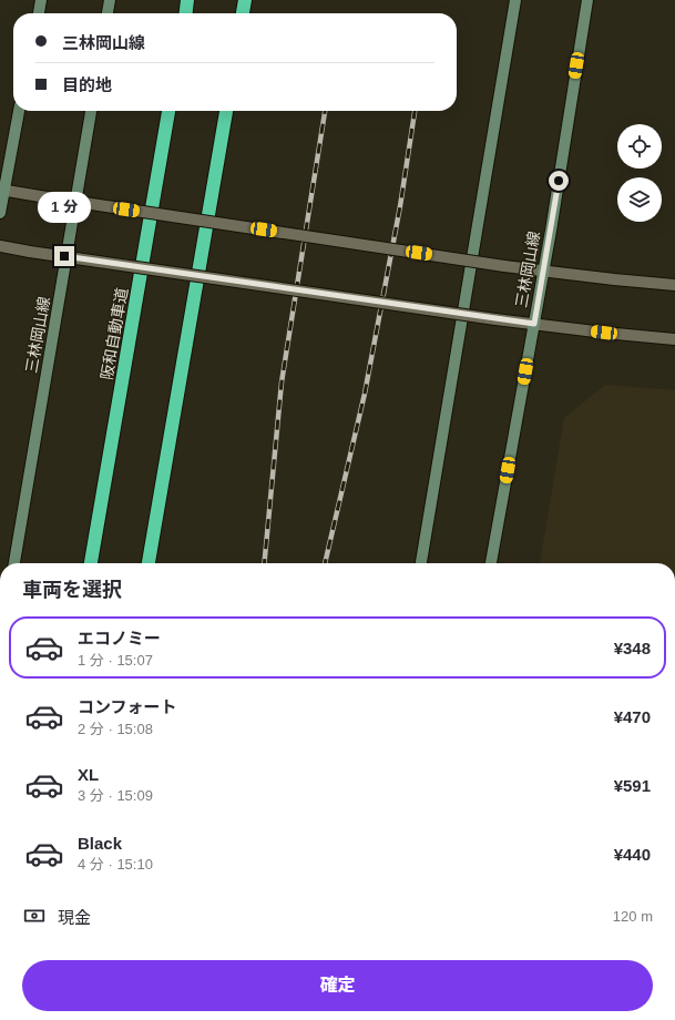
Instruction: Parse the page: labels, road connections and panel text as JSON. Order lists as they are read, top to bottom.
{
  "streets": {
    "highway": ["阪和自動車道"],
    "main road": ["三林岡山線"]
  },
  "page": {
    "banner": ["三林岡山線", "目的地"],
    "bubble": "1 分",
    "heading": "車両を選択",
    "list": [
      {
        "name": "エコノミー",
        "note": "1 分 · 15:07",
        "value": "¥348"
      },
      {
        "name": "コンフォート",
        "note": "2 分 · 15:08",
        "value": "¥470"
      },
      {
        "name": "XL",
        "note": "3 分 · 15:09",
        "value": "¥591"
      },
      {
        "name": "Black",
        "note": "4 分 · 15:10",
        "value": "¥440"
      }
    ],
    "pay": ["現金", "120 m"],
    "buttons": "確定"
  }
}
